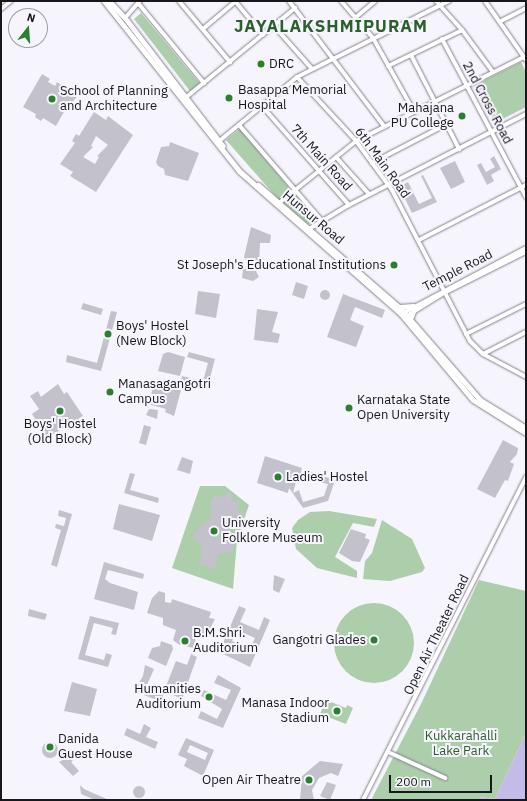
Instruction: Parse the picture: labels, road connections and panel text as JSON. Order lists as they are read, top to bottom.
{
  "streets": {
    "main road": ["Hunsur Road"],
    "street": [
      "2nd Cross Road",
      "7th Main Road",
      "6th Main Road",
      "Temple Road",
      "Open Air Theater Road"
    ]
  },
  "crossings": [
    ["6th Main Road", "Temple Road"],
    ["Hunsur Road", "Temple Road"]
  ],
  "districts": ["JAYALAKSHMIPURAM"],
  "parks": ["Kukkarahalli Lake Park"],
  "places": [
    "DRC",
    "Basappa Memorial Hospital",
    "School of Planning and Architecture",
    "Mahajana PU College",
    "St Joseph's Educational Institutions",
    "Boys' Hostel (New Block)",
    "Manasagangotri Campus",
    "Karnataka State Open University",
    "Boys' Hostel (Old Block)",
    "Ladies' Hostel",
    "University Folklore Museum",
    "Gangotri Glades",
    "B.M.Shri. Auditorium",
    "Humanities Auditorium",
    "Manasa Indoor Stadium",
    "Danida Guest House",
    "Open Air Theatre"
  ],
  "scale_bar": "200 m",
  "north": "top"
}
